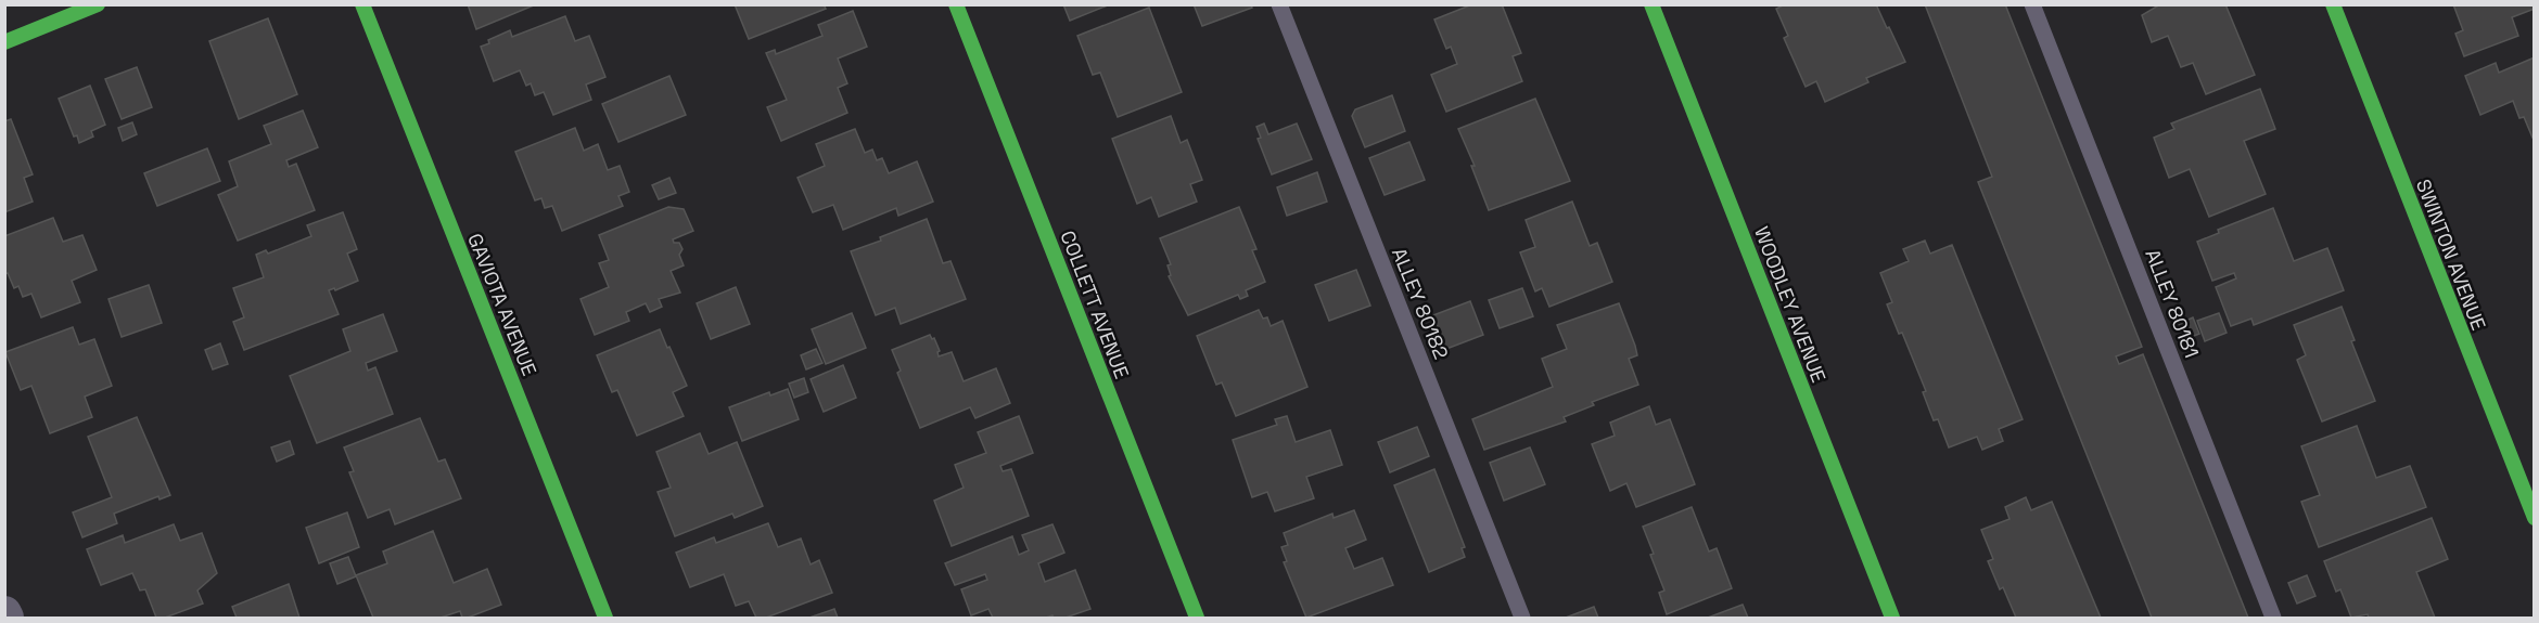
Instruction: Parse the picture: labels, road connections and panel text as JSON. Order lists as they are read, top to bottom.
{
  "streets": {
    "street": [
      "SWINTON AVENUE",
      "GAVIOTA AVENUE",
      "COLLETT AVENUE",
      "WOODLEY AVENUE"
    ],
    "lane": ["ALLEY 80182", "ALLEY 80181"]
  }
}
